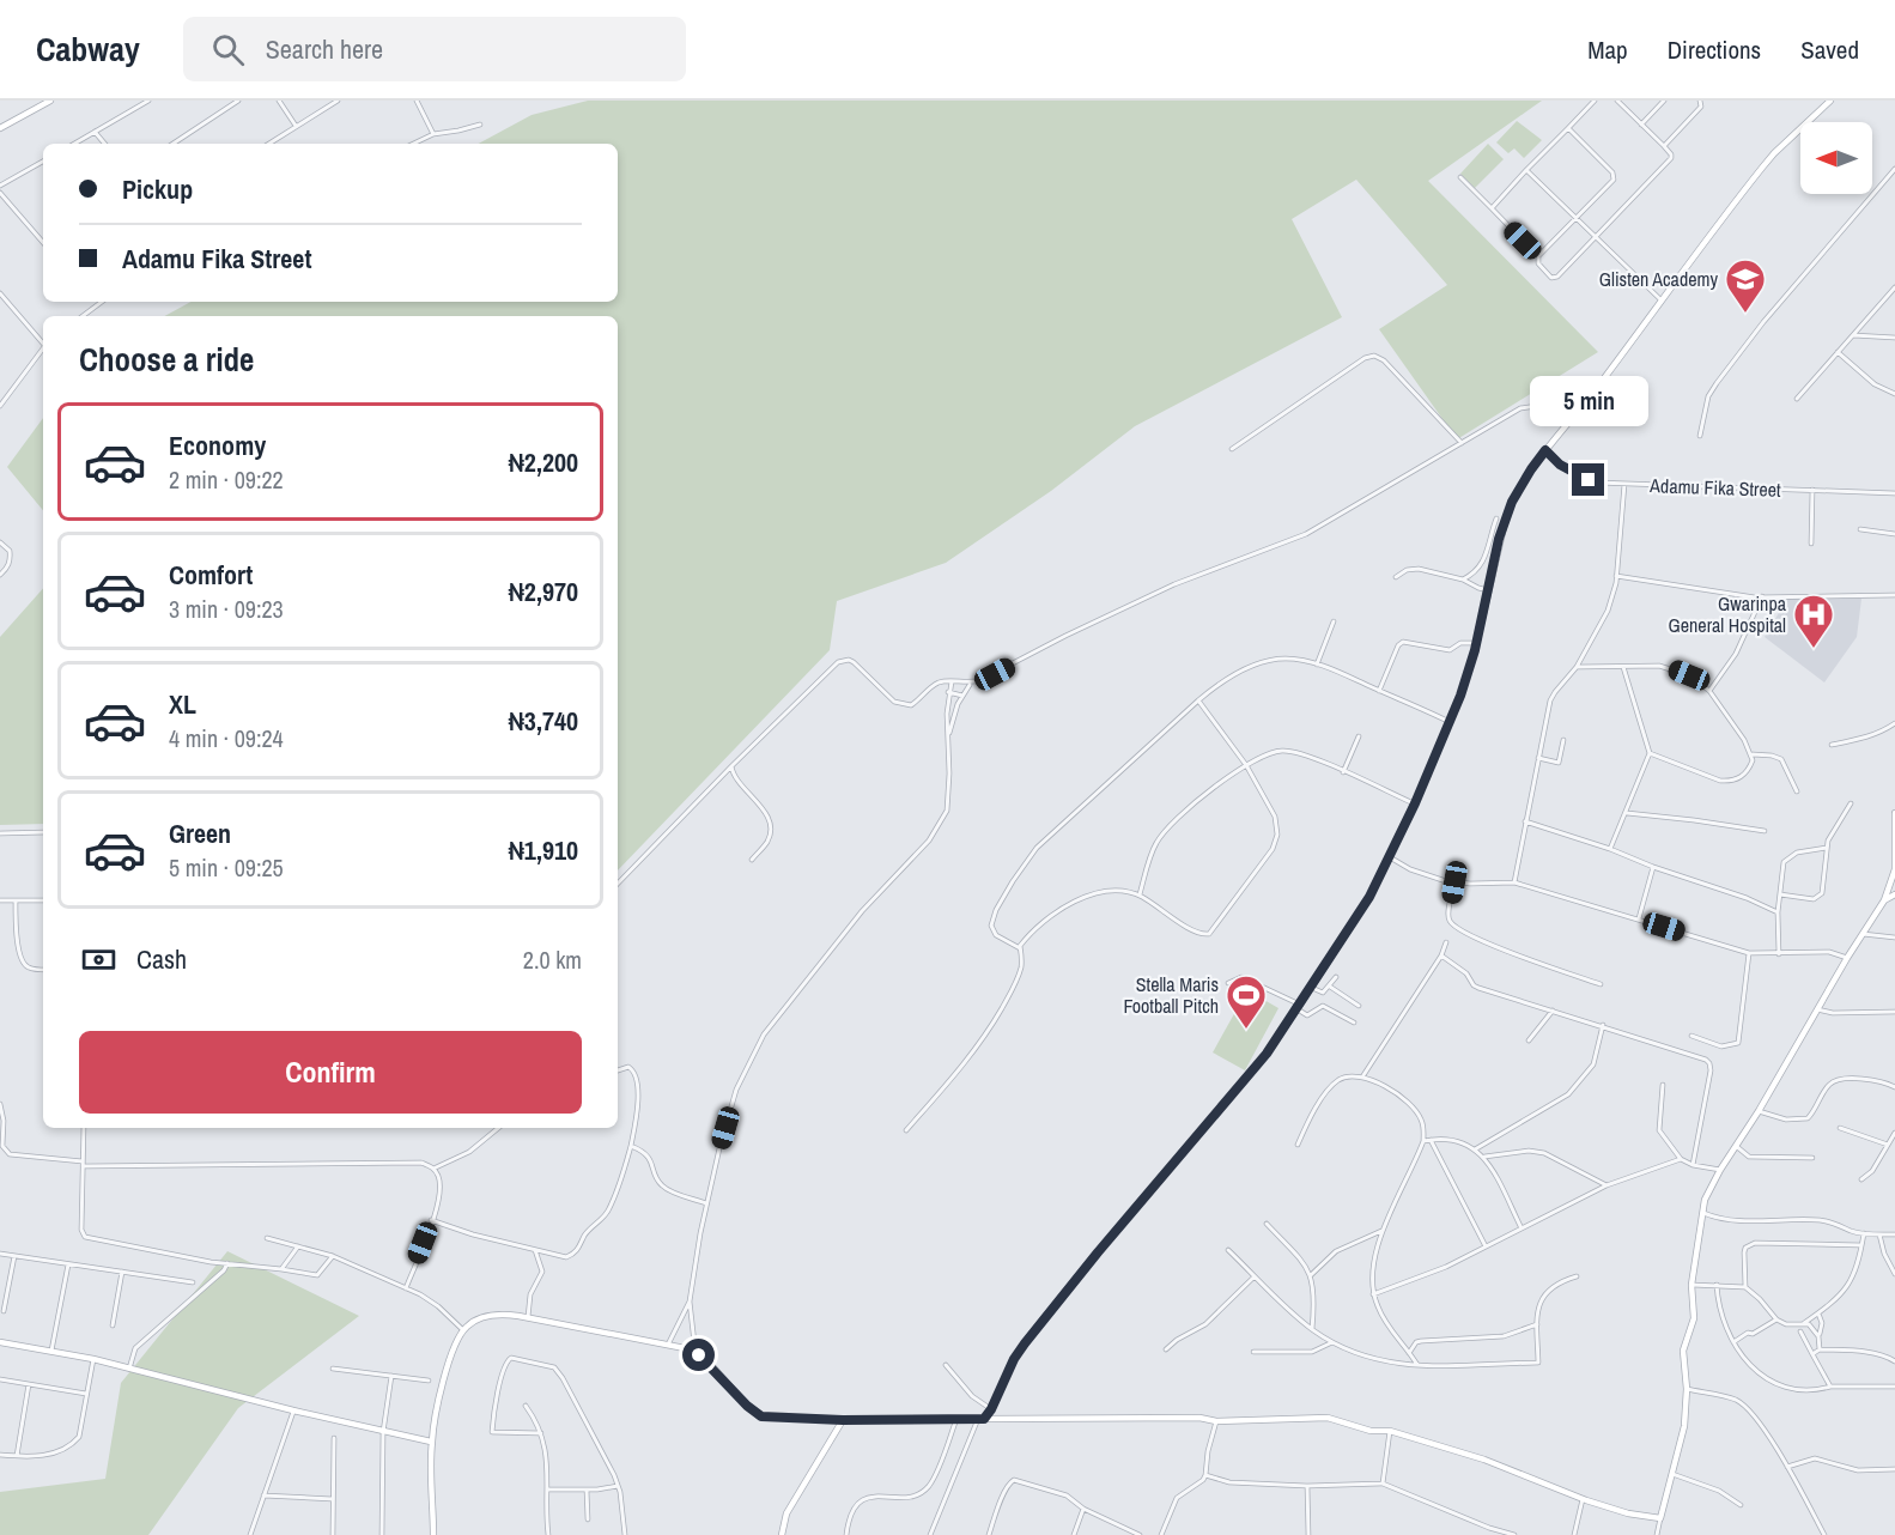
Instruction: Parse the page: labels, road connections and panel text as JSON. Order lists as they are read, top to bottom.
{
  "streets": {
    "street": ["Adamu Fika Street"]
  },
  "places": {
    "school or university": ["Glisten Academy"],
    "hospital": ["Gwarinpa General Hospital"],
    "sports": ["Stella Maris Football Pitch"]
  },
  "north": "left",
  "page": {
    "header": "Cabway",
    "search": "Search here",
    "nav": ["Map", "Directions", "Saved"],
    "banner": ["Pickup", "Adamu Fika Street"],
    "heading": "Choose a ride",
    "bubble": "5 min",
    "list": [
      {
        "name": "Economy",
        "note": "2 min · 09:22",
        "value": "₦2,200"
      },
      {
        "name": "Comfort",
        "note": "3 min · 09:23",
        "value": "₦2,970"
      },
      {
        "name": "XL",
        "note": "4 min · 09:24",
        "value": "₦3,740"
      },
      {
        "name": "Green",
        "note": "5 min · 09:25",
        "value": "₦1,910"
      }
    ],
    "pay": ["Cash", "2.0 km"],
    "buttons": "Confirm"
  }
}
